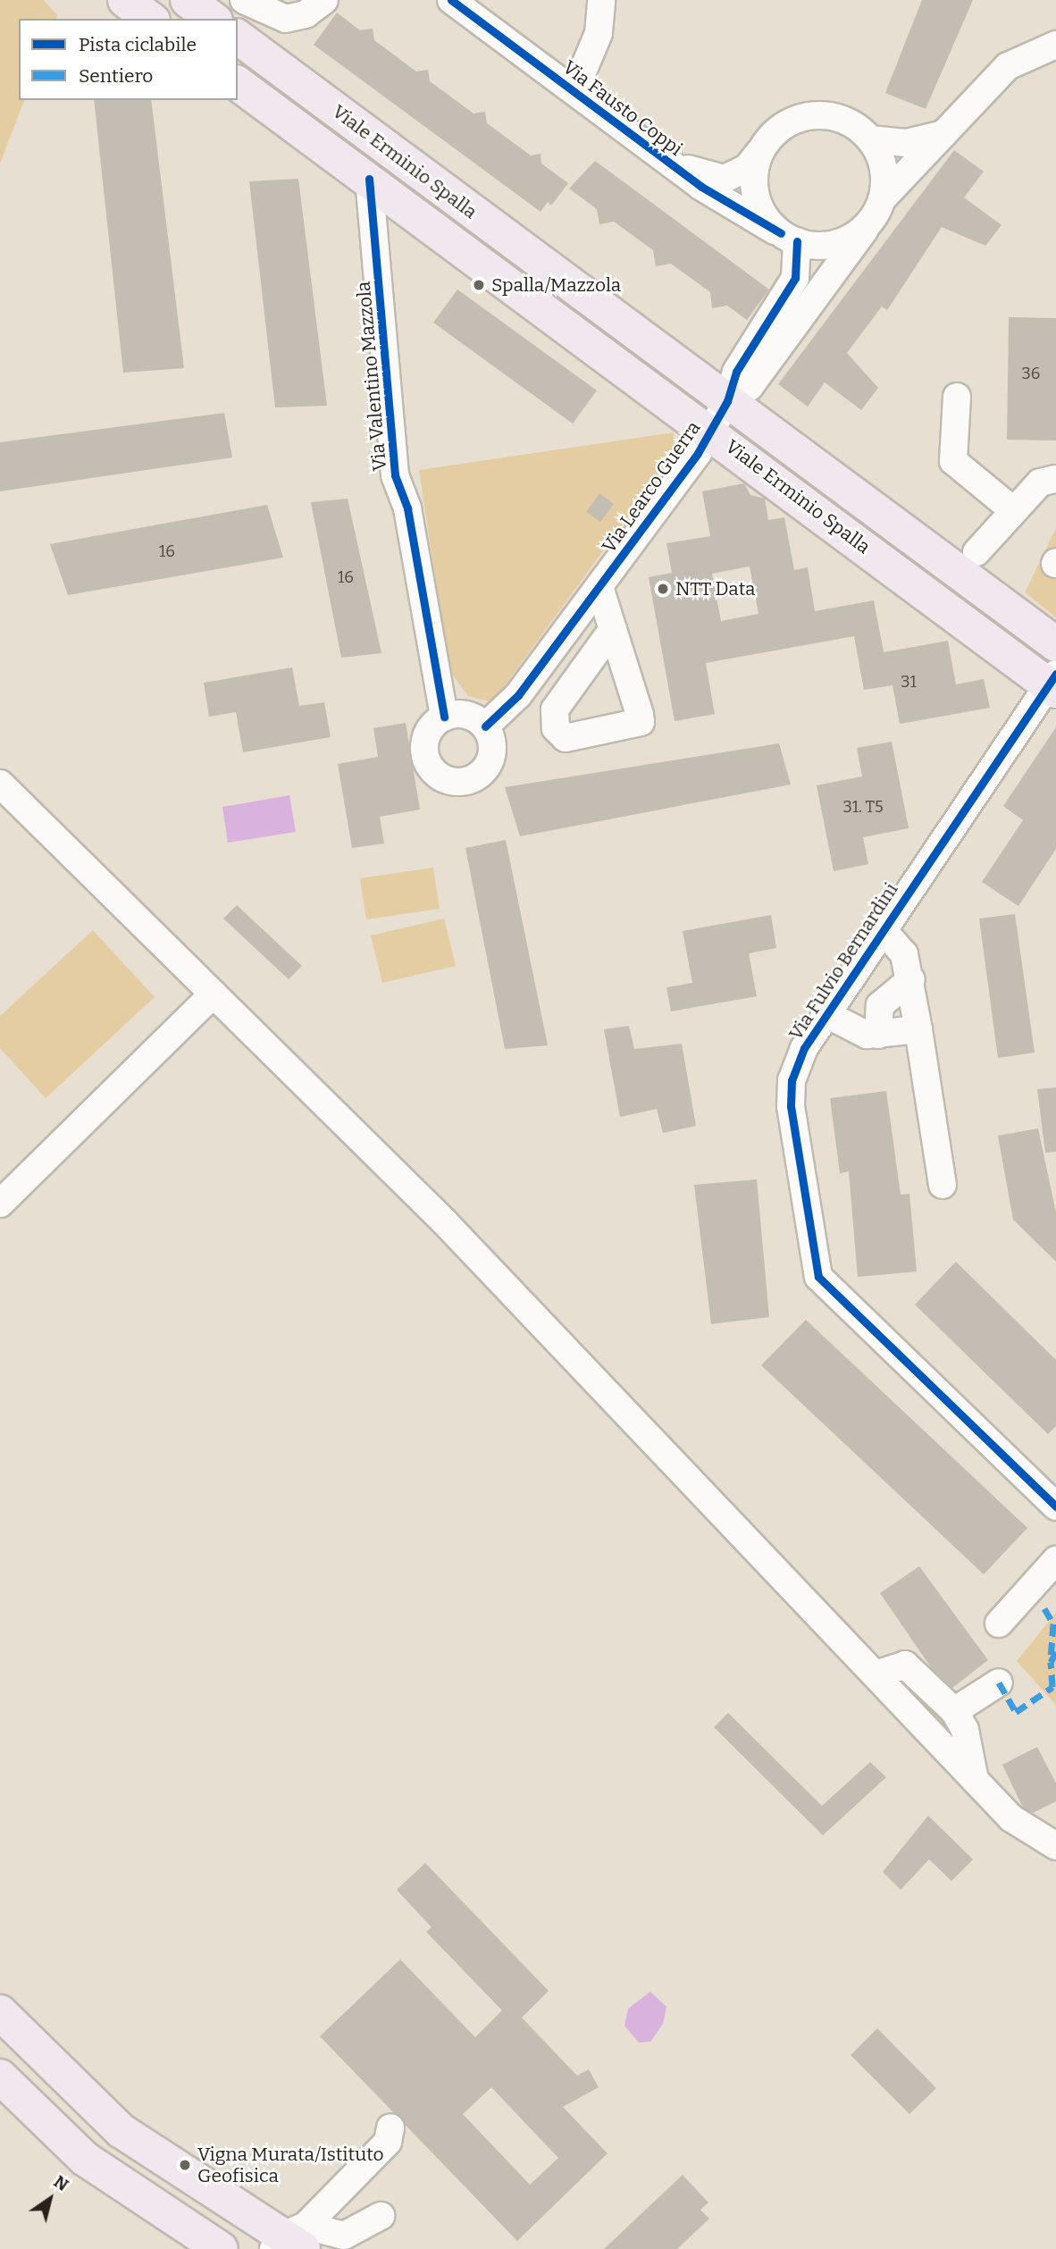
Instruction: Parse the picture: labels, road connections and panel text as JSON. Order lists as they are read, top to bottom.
{
  "streets": {
    "main road": ["Viale Erminio Spalla"],
    "street": [
      "Via Fausto Coppi",
      "Via Valentino Mazzola",
      "Via Learco Guerra",
      "Via Fulvio Bernardini"
    ]
  },
  "crossings": [
    ["Via Fausto Coppi", "Via Learco Guerra"],
    ["Viale Erminio Spalla", "Via Valentino Mazzola"],
    ["Viale Erminio Spalla", "Via Learco Guerra"],
    ["Viale Erminio Spalla", "Via Fulvio Bernardini"],
    ["Via Valentino Mazzola", "Via Learco Guerra"]
  ],
  "places": ["Spalla/Mazzola", "NTT Data", "Vigna Murata/Istituto Geofisica"],
  "house_numbers": [
    "36",
    "16",
    "16",
    "31",
    "31. T5"
  ],
  "legend": ["Pista ciclabile", "Sentiero"],
  "north": "top right"
}
